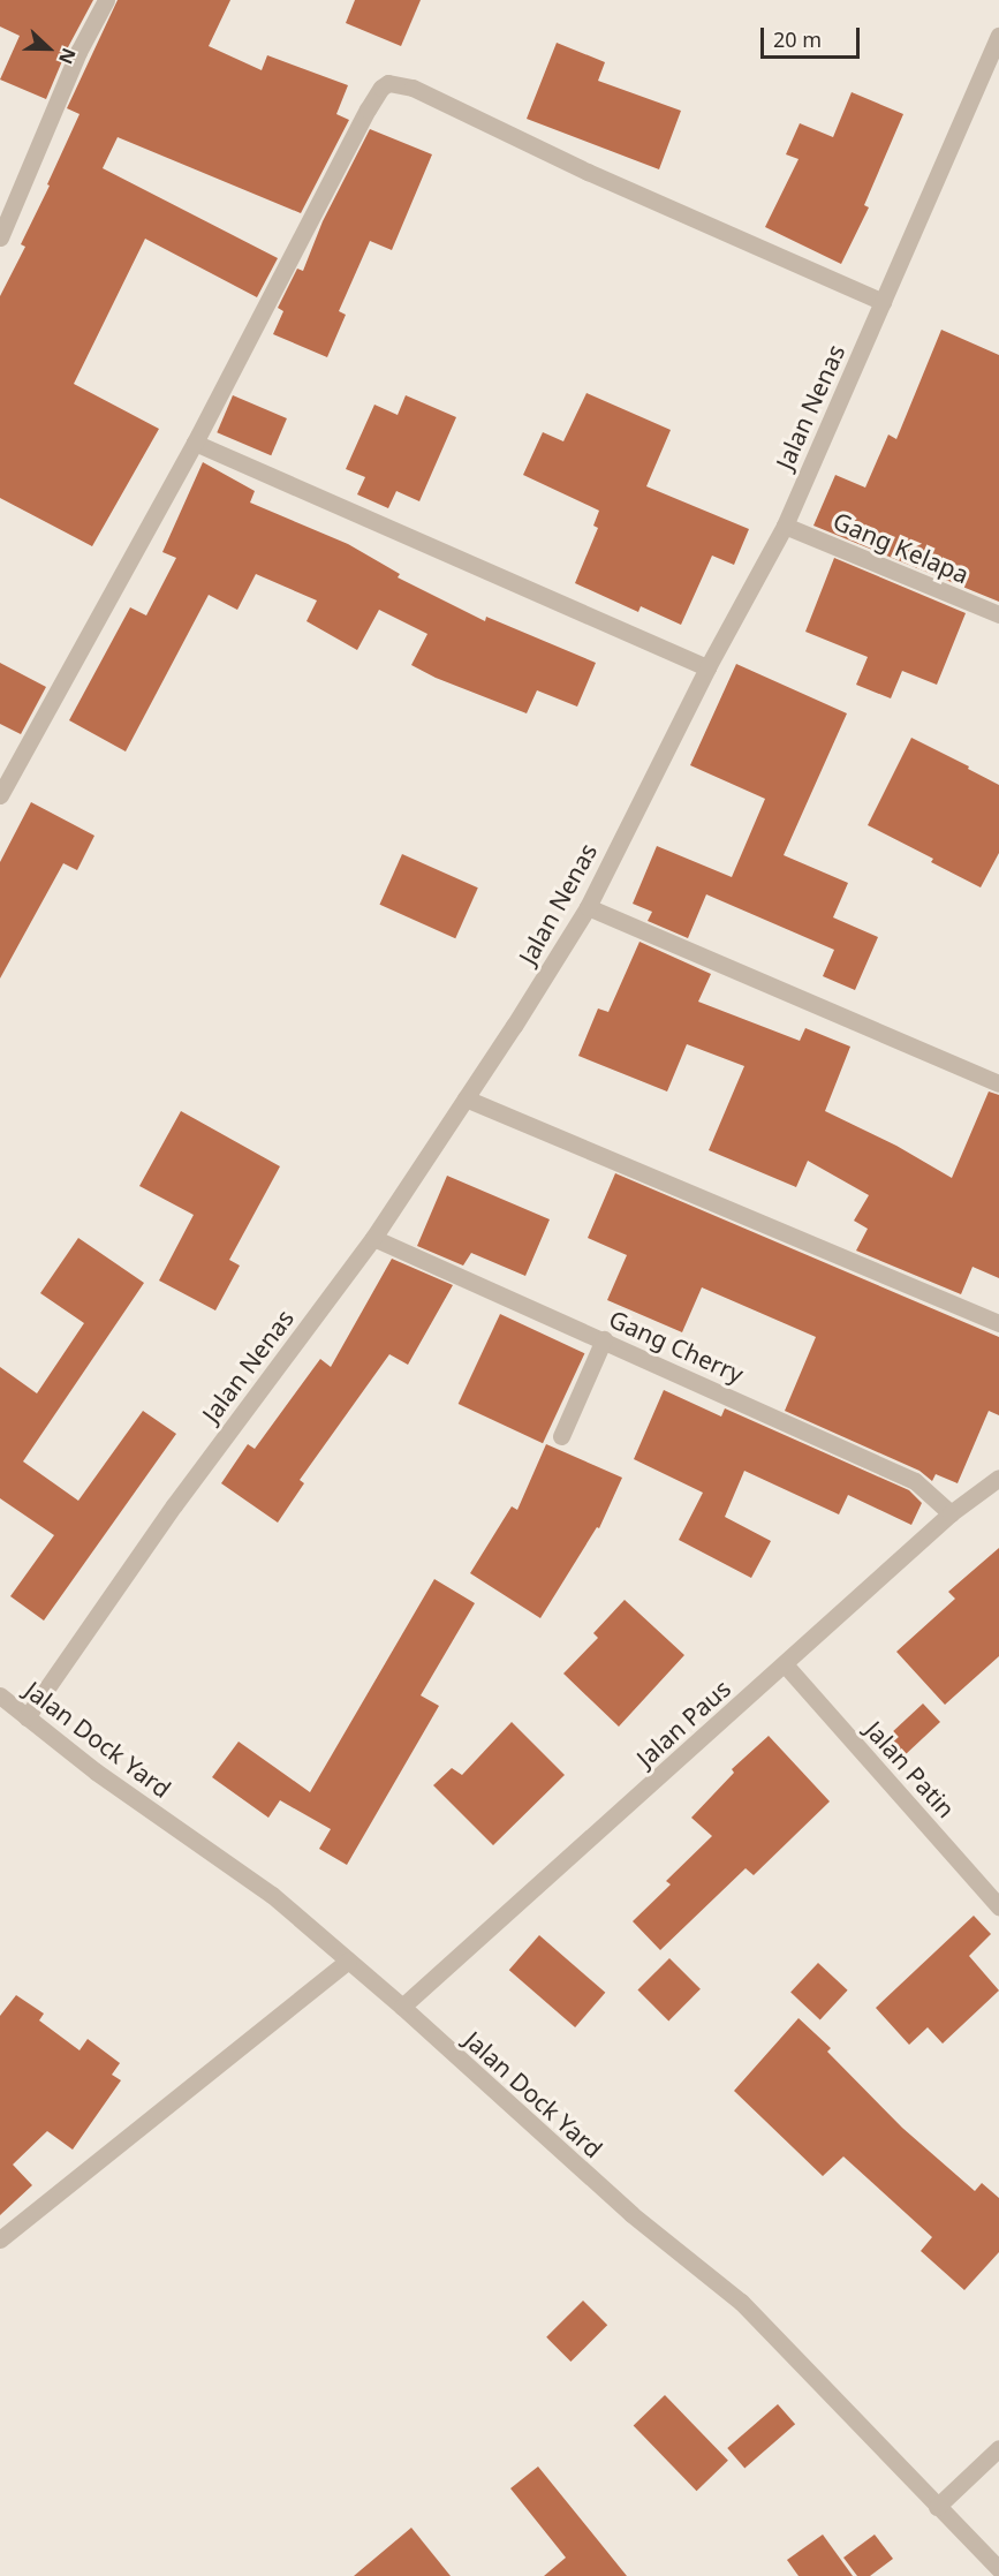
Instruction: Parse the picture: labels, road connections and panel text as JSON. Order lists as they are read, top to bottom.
{
  "streets": {
    "street": [
      "Jalan Nenas",
      "Gang Kelapa",
      "Gang Cherry",
      "Jalan Paus",
      "Jalan Dock Yard",
      "Jalan Patin"
    ]
  },
  "crossings": [
    ["Jalan Nenas", "Gang Kelapa"],
    ["Jalan Nenas", "Gang Cherry"],
    ["Jalan Nenas", "Jalan Dock Yard"],
    ["Gang Cherry", "Jalan Paus"],
    ["Jalan Paus", "Jalan Dock Yard"],
    ["Jalan Paus", "Jalan Patin"]
  ],
  "scale_bar": "20 m",
  "north": "right"
}
